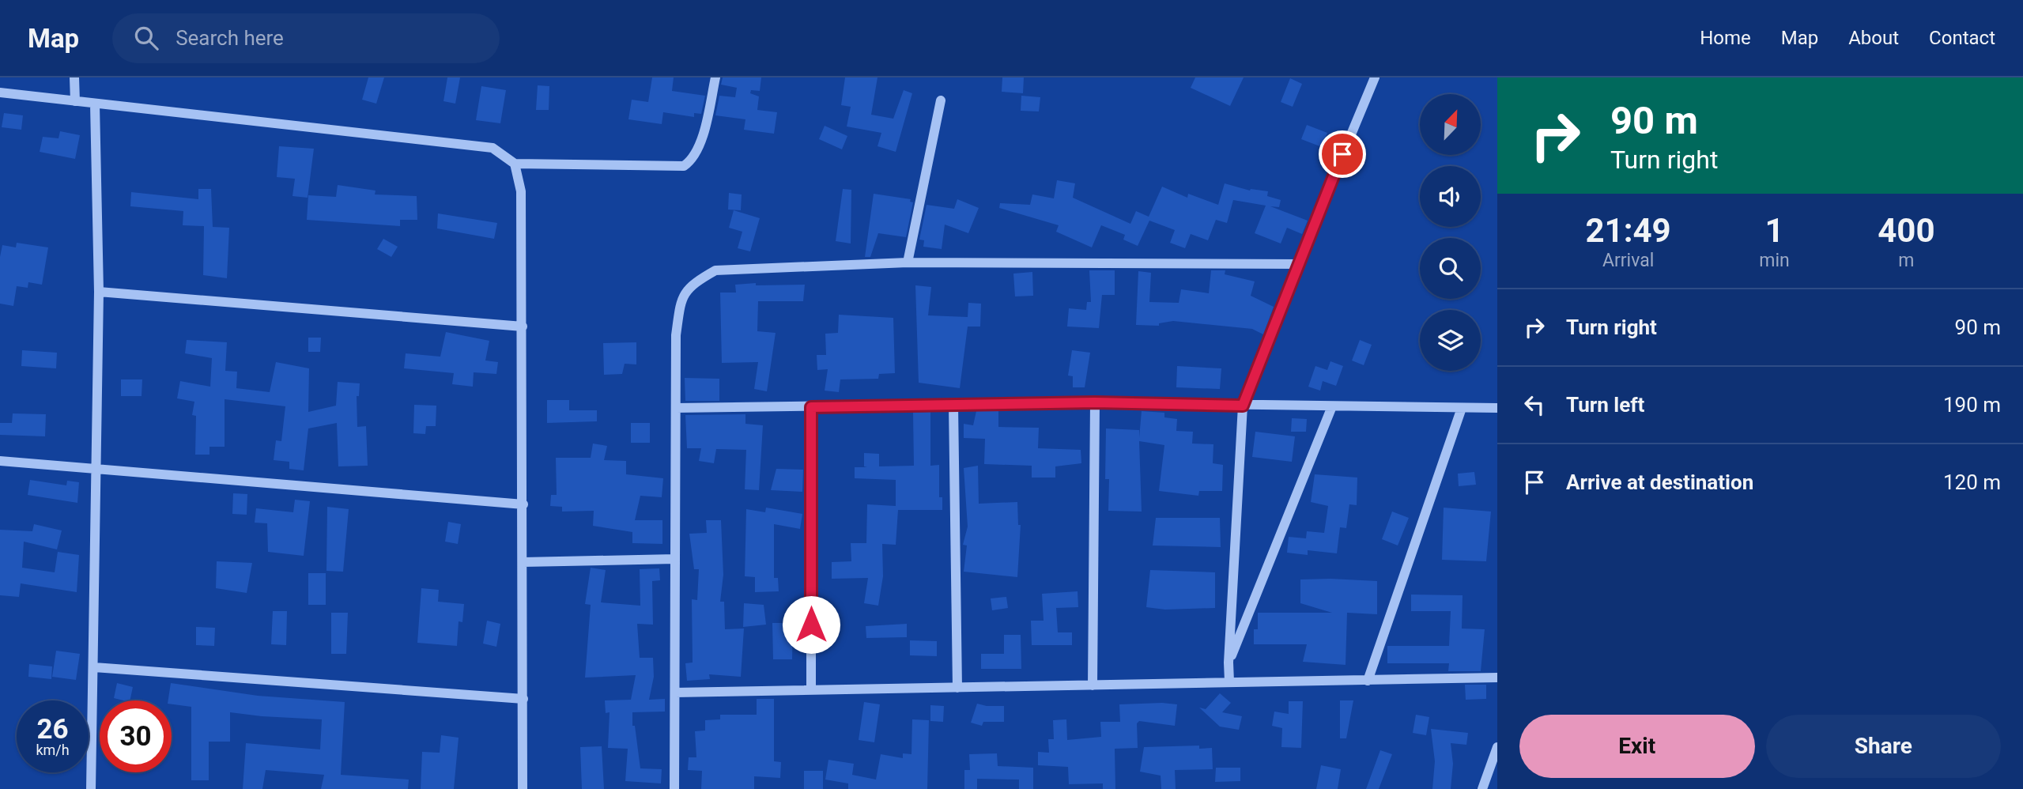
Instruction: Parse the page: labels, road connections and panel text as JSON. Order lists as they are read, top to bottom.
{
  "north": "top right",
  "page": {
    "header": "Map",
    "search": "Search here",
    "nav": [
      "Home",
      "Map",
      "About",
      "Contact"
    ],
    "turn": ["90 m", "Turn right"],
    "eta": [
      "21:49",
      "Arrival",
      "1",
      "min",
      "400",
      "m"
    ],
    "list": [
      {
        "name": "Turn right",
        "value": "90 m"
      },
      {
        "name": "Turn left",
        "value": "190 m"
      },
      {
        "name": "Arrive at destination",
        "value": "120 m"
      }
    ],
    "speed": "26 km/h",
    "limit": "30",
    "buttons": ["Exit", "Share"]
  }
}
